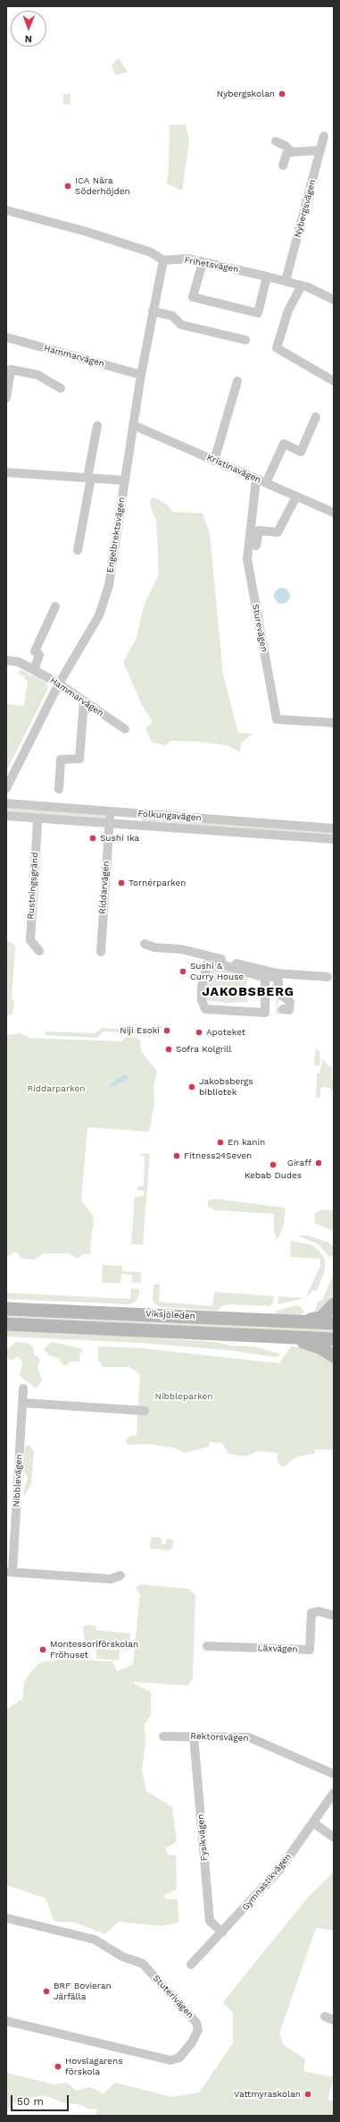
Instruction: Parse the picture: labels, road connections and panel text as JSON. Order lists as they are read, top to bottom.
{
  "streets": {
    "main road": ["Viksjöleden"],
    "street": [
      "Nybergsvägen",
      "Frihetsvägen",
      "Hammarvägen",
      "Kristinavägen",
      "Engelbrektsvägen",
      "Sturevägen",
      "Folkungavägen",
      "Rustningsgränd",
      "Riddarvägen",
      "Nibblevägen",
      "Läxvägen",
      "Rektorsvägen",
      "Fysikvägen",
      "Gymnastikvägen",
      "Stuterivägen"
    ]
  },
  "crossings": [
    ["Nybergsvägen", "Frihetsvägen"],
    ["Frihetsvägen", "Engelbrektsvägen"],
    ["Hammarvägen", "Engelbrektsvägen"],
    ["Kristinavägen", "Engelbrektsvägen"],
    ["Kristinavägen", "Sturevägen"],
    ["Folkungavägen", "Rustningsgränd"],
    ["Folkungavägen", "Riddarvägen"],
    ["Rektorsvägen", "Fysikvägen"],
    ["Fysikvägen", "Gymnastikvägen"]
  ],
  "districts": ["JAKOBSBERG"],
  "parks": ["Riddarparken", "Nibbleparken"],
  "places": [
    "Nybergskolan",
    "ICA Nära Söderhöjden",
    "Sushi Ika",
    "Tornérparken",
    "Sushi & Curry House",
    "Niji Esoki",
    "Apoteket",
    "Sofra Kolgrill",
    "Jakobsbergs bibliotek",
    "En kanin",
    "Fitness24Seven",
    "Giraff",
    "Kebab Dudes",
    "Montessoriförskolan Fröhuset",
    "BRF Bovieran Järfälla",
    "Hovslagarens förskola",
    "Vattmyraskolan"
  ],
  "scale_bar": "50 m",
  "north": "bottom"
}
